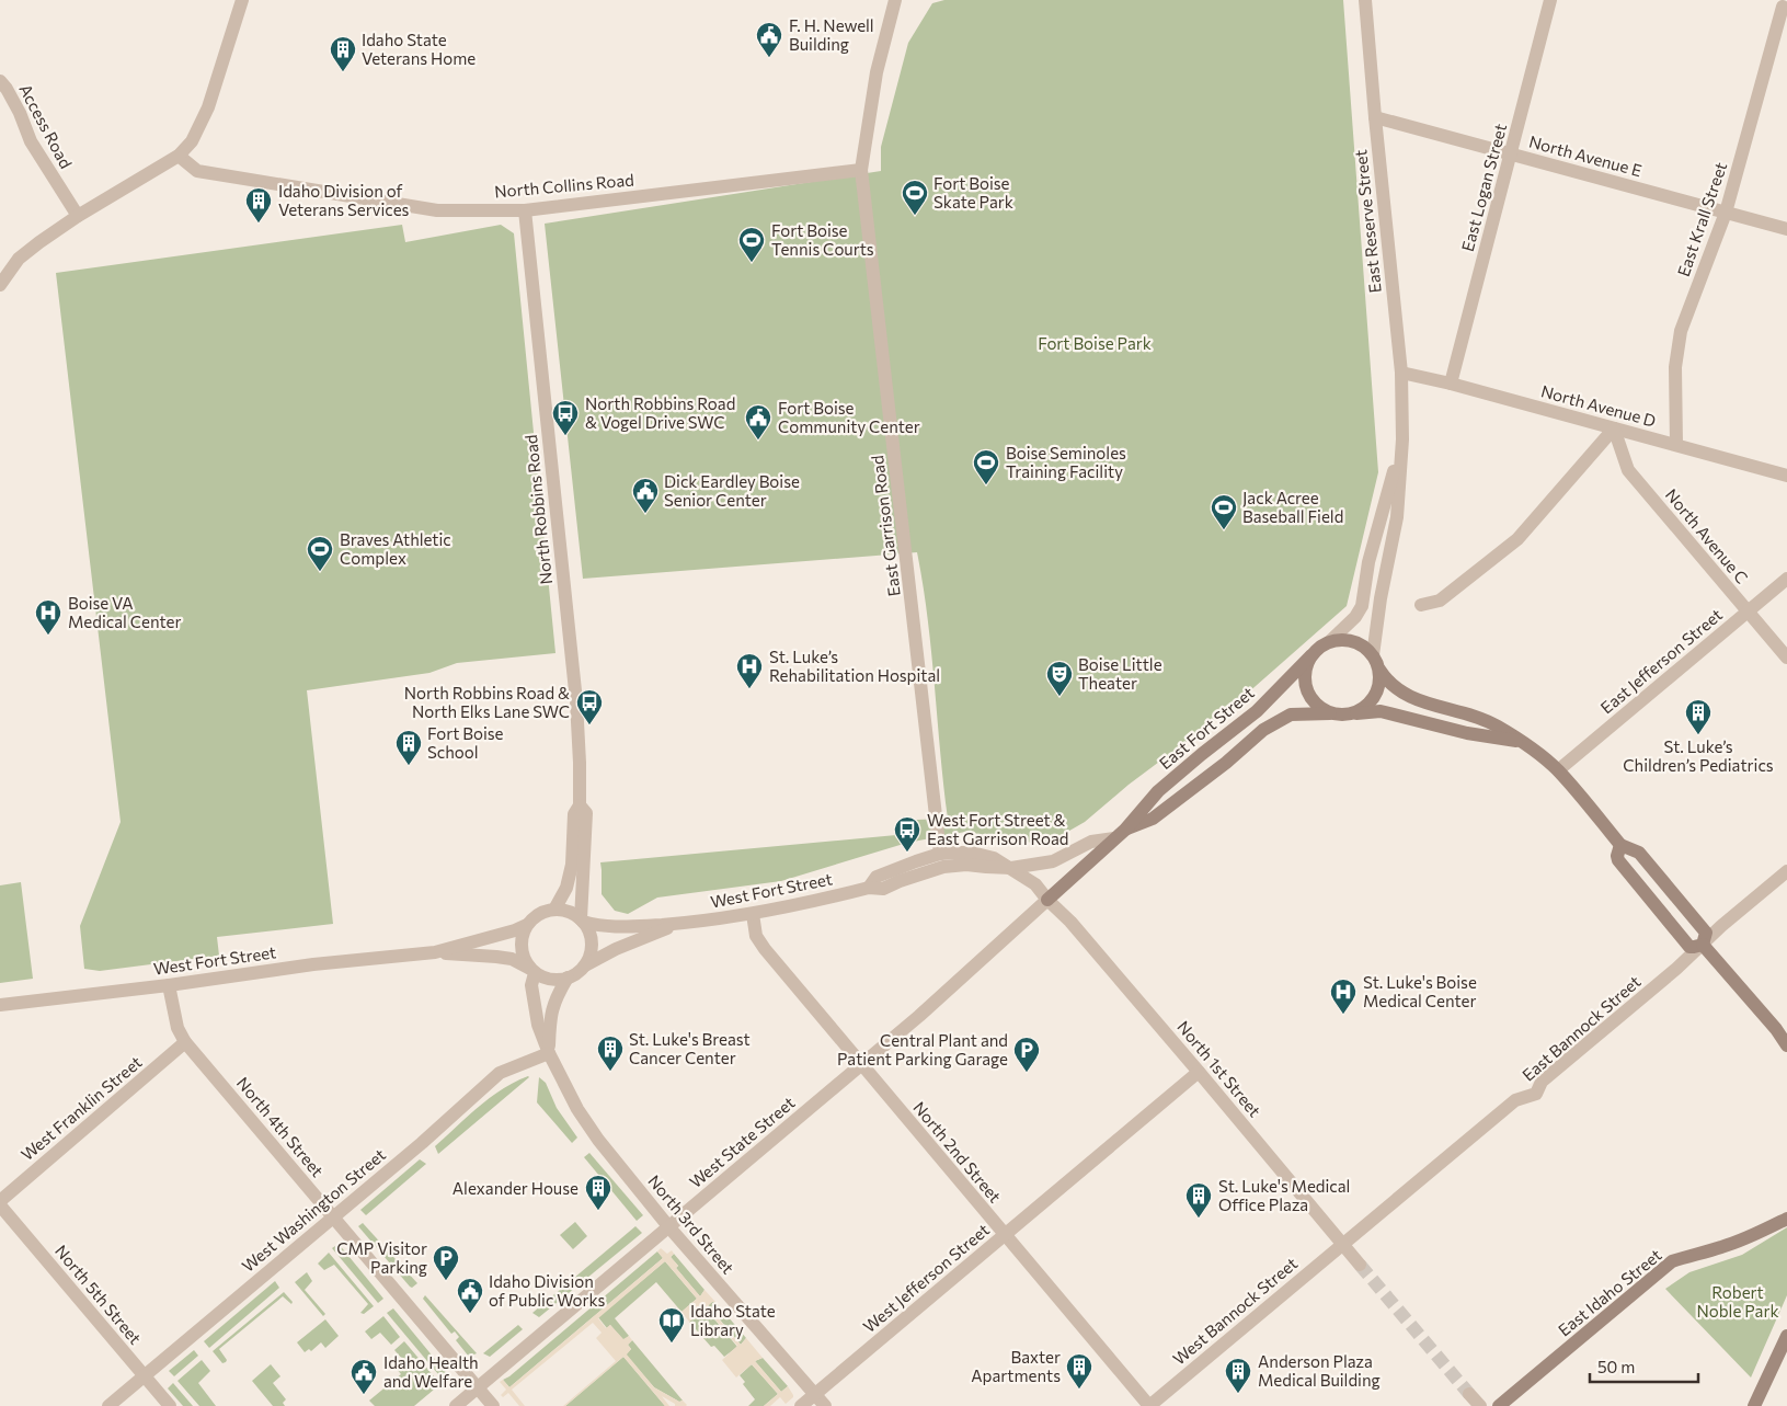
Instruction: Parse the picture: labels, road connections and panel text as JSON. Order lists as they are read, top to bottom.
{
  "streets": {
    "main road": ["East Fort Street", "East Idaho Street"],
    "street": [
      "Access Road",
      "North Avenue E",
      "North Collins Road",
      "East Logan Street",
      "East Krall Street",
      "East Reserve Street",
      "North Avenue D",
      "North Robbins Road",
      "East Garrison Road",
      "North Avenue C",
      "East Jefferson Street",
      "West Fort Street",
      "East Bannock Street",
      "North 1st Street",
      "West Franklin Street",
      "North 4th Street",
      "West State Street",
      "North 2nd Street",
      "West Washington Street",
      "North 3rd Street",
      "West Jefferson Street",
      "North 5th Street",
      "West Bannock Street"
    ]
  },
  "crossings": [
    ["North Avenue E", "East Logan Street"],
    ["North Avenue E", "East Krall Street"],
    ["North Avenue E", "East Reserve Street"],
    ["North Collins Road", "North Robbins Road"],
    ["North Collins Road", "East Garrison Road"],
    ["East Logan Street", "North Avenue D"],
    ["East Krall Street", "North Avenue D"],
    ["East Reserve Street", "North Avenue D"],
    ["East Reserve Street", "East Fort Street"],
    ["North Avenue D", "North Avenue C"],
    ["North Robbins Road", "West Fort Street"],
    ["North Robbins Road", "North 3rd Street"],
    ["East Garrison Road", "West Fort Street"],
    ["North Avenue C", "East Jefferson Street"],
    ["East Fort Street", "West Fort Street"],
    ["East Fort Street", "North 1st Street"],
    ["East Fort Street", "West State Street"],
    ["West Fort Street", "North 1st Street"],
    ["West Fort Street", "North 4th Street"],
    ["West Fort Street", "West State Street"],
    ["West Fort Street", "North 2nd Street"],
    ["West Fort Street", "North 3rd Street"],
    ["East Bannock Street", "North 1st Street"],
    ["East Bannock Street", "West Bannock Street"],
    ["North 1st Street", "West State Street"],
    ["North 1st Street", "West Jefferson Street"],
    ["North 1st Street", "West Bannock Street"],
    ["West Franklin Street", "North 4th Street"],
    ["North 4th Street", "West State Street"],
    ["North 4th Street", "West Washington Street"],
    ["West State Street", "North 2nd Street"],
    ["West State Street", "North 3rd Street"],
    ["North 2nd Street", "West Jefferson Street"],
    ["North 2nd Street", "West Bannock Street"],
    ["West Washington Street", "North 3rd Street"],
    ["West Washington Street", "North 5th Street"],
    ["North 3rd Street", "West Jefferson Street"]
  ],
  "parks": ["Fort Boise Park", "Robert Noble Park"],
  "places": {
    "public building": [
      "F. H. Newell Building",
      "Fort Boise Community Center",
      "Dick Eardley Boise Senior Center",
      "Idaho Division of Public Works",
      "Idaho Health and Welfare"
    ],
    "building": [
      "Idaho State Veterans Home",
      "Idaho Division of Veterans Services",
      "St. Luke’s Children’s Pediatrics",
      "Fort Boise School",
      "St. Luke's Breast Cancer Center",
      "Alexander House",
      "St. Luke's Medical Office Plaza",
      "Baxter Apartments",
      "Anderson Plaza Medical Building"
    ],
    "sports": [
      "Fort Boise Skate Park",
      "Fort Boise Tennis Courts",
      "Boise Seminoles Training Facility",
      "Jack Acree Baseball Field",
      "Braves Athletic Complex"
    ],
    "bus stop": ["North Robbins Road & Vogel Drive SWC", "North Robbins Road & North Elks Lane SWC", "West Fort Street & East Garrison Road"],
    "hospital": ["Boise VA Medical Center", "St. Luke’s Rehabilitation Hospital", "St. Luke's Boise Medical Center"],
    "theatre": ["Boise Little Theater"],
    "parking": ["Central Plant and Patient Parking Garage", "CMP Visitor Parking"],
    "library": ["Idaho State Library"]
  },
  "scale_bar": "50 m"
}
